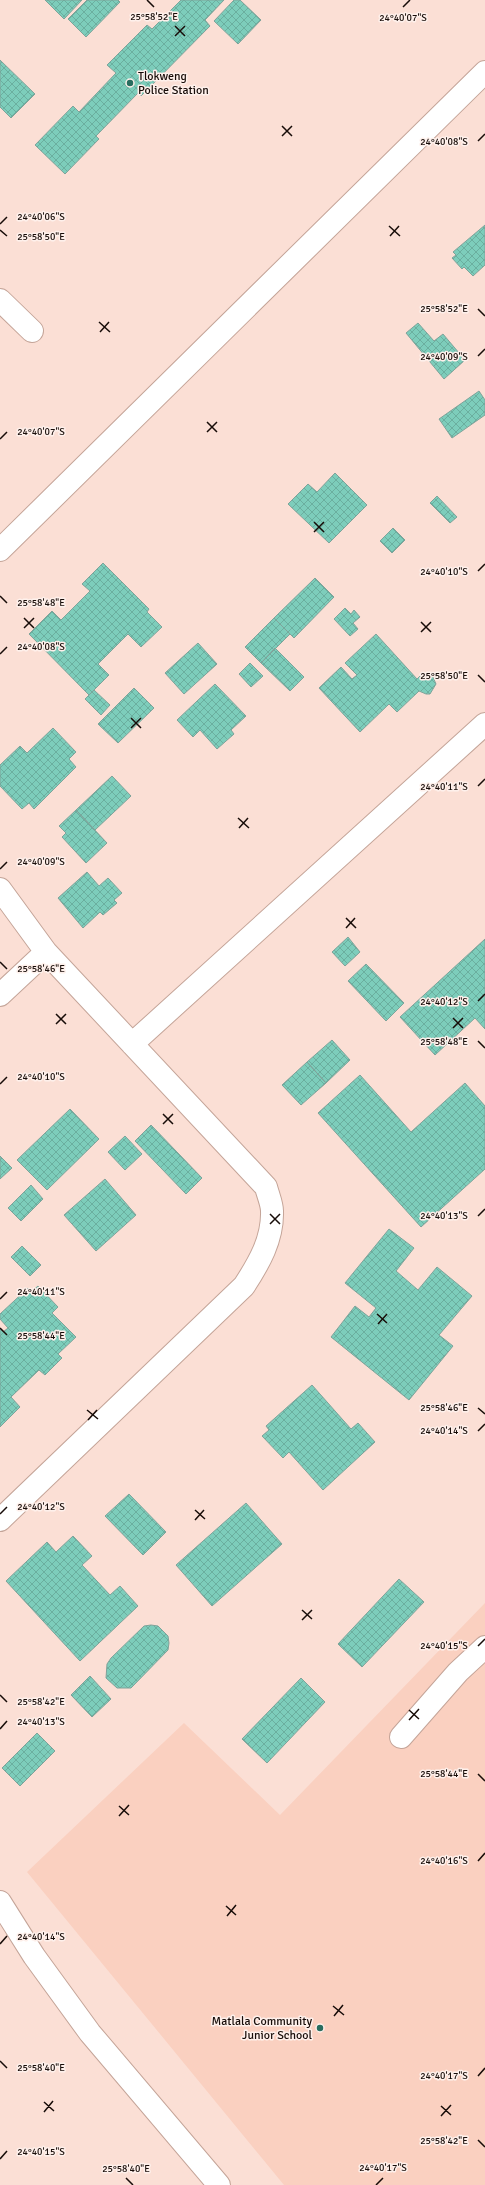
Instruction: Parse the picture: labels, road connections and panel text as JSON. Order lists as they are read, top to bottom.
{
  "places": ["Tlokweng Police Station", "Matlala Community Junior School"],
  "coordinates": [
    "25°58'52\"E",
    "24°40'07\"S",
    "24°40'08\"S",
    "24°40'06\"S",
    "25°58'50\"E",
    "24°40'09\"S",
    "24°40'10\"S",
    "25°58'48\"E",
    "24°40'11\"S",
    "25°58'46\"E",
    "24°40'12\"S",
    "24°40'13\"S",
    "25°58'44\"E",
    "24°40'14\"S",
    "24°40'15\"S",
    "25°58'42\"E",
    "24°40'16\"S",
    "25°58'40\"E",
    "24°40'17\"S"
  ]
}
